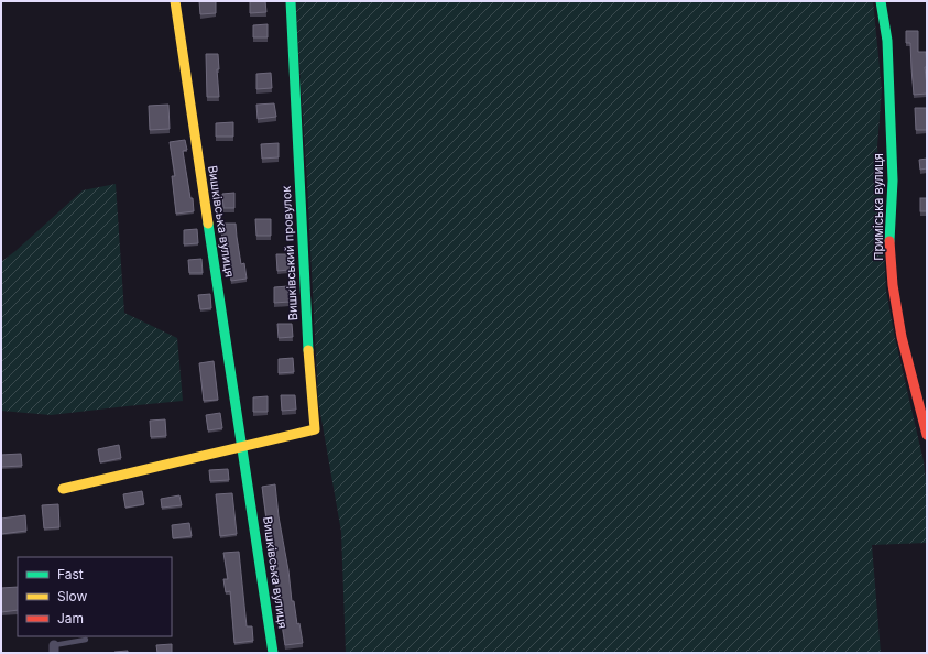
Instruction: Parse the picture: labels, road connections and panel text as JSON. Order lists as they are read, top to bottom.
{
  "streets": {
    "street": ["Приміська вулиця", "Вишківська вулиця", "Вишківський провулок"]
  },
  "crossings": [
    ["Вишківська вулиця", "Вишківський провулок"]
  ],
  "legend": ["Fast", "Slow", "Jam"]
}
